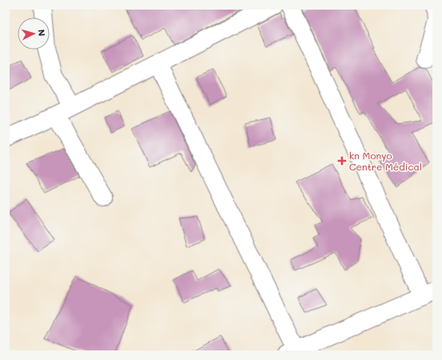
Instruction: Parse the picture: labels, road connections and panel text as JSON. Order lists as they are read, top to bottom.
{
  "places": {
    "health": ["kn Monyo Centre Médical"]
  },
  "north": "right"
}
